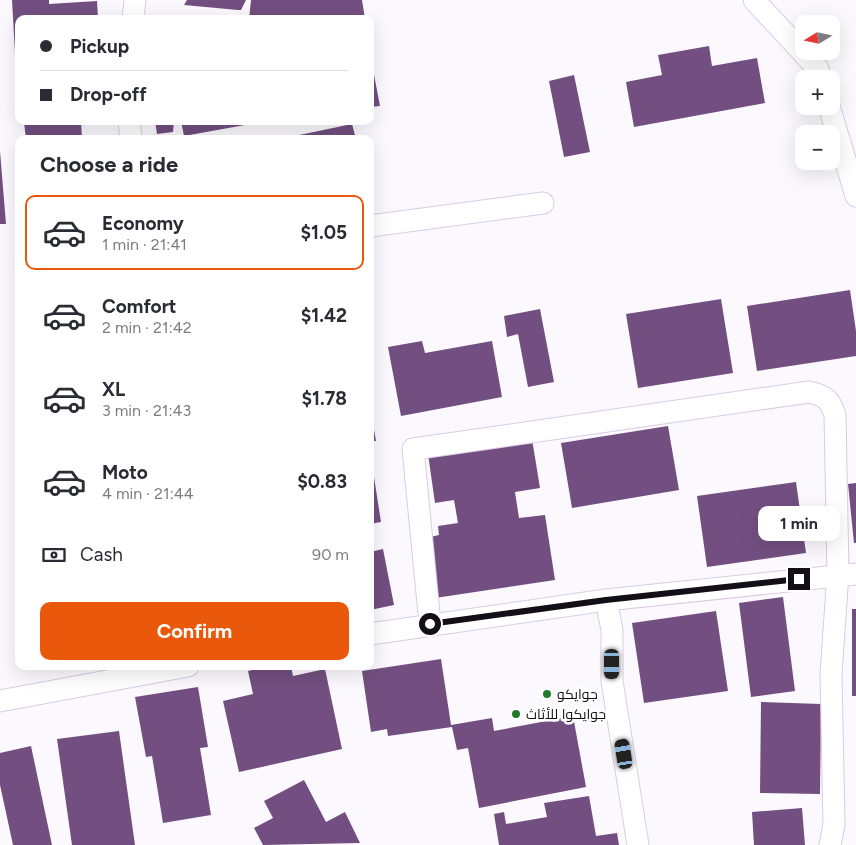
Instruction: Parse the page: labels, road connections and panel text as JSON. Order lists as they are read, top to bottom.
{
  "places": ["جوايكو", "جوايكوا للأثاث"],
  "north": "left",
  "page": {
    "map_buttons": ["+", "−"],
    "banner": ["Pickup", "Drop-off"],
    "heading": "Choose a ride",
    "list": [
      {
        "name": "Economy",
        "note": "1 min · 21:41",
        "value": "$1.05"
      },
      {
        "name": "Comfort",
        "note": "2 min · 21:42",
        "value": "$1.42"
      },
      {
        "name": "XL",
        "note": "3 min · 21:43",
        "value": "$1.78"
      },
      {
        "name": "Moto",
        "note": "4 min · 21:44",
        "value": "$0.83"
      }
    ],
    "bubble": "1 min",
    "pay": ["Cash", "90 m"],
    "buttons": "Confirm"
  }
}
